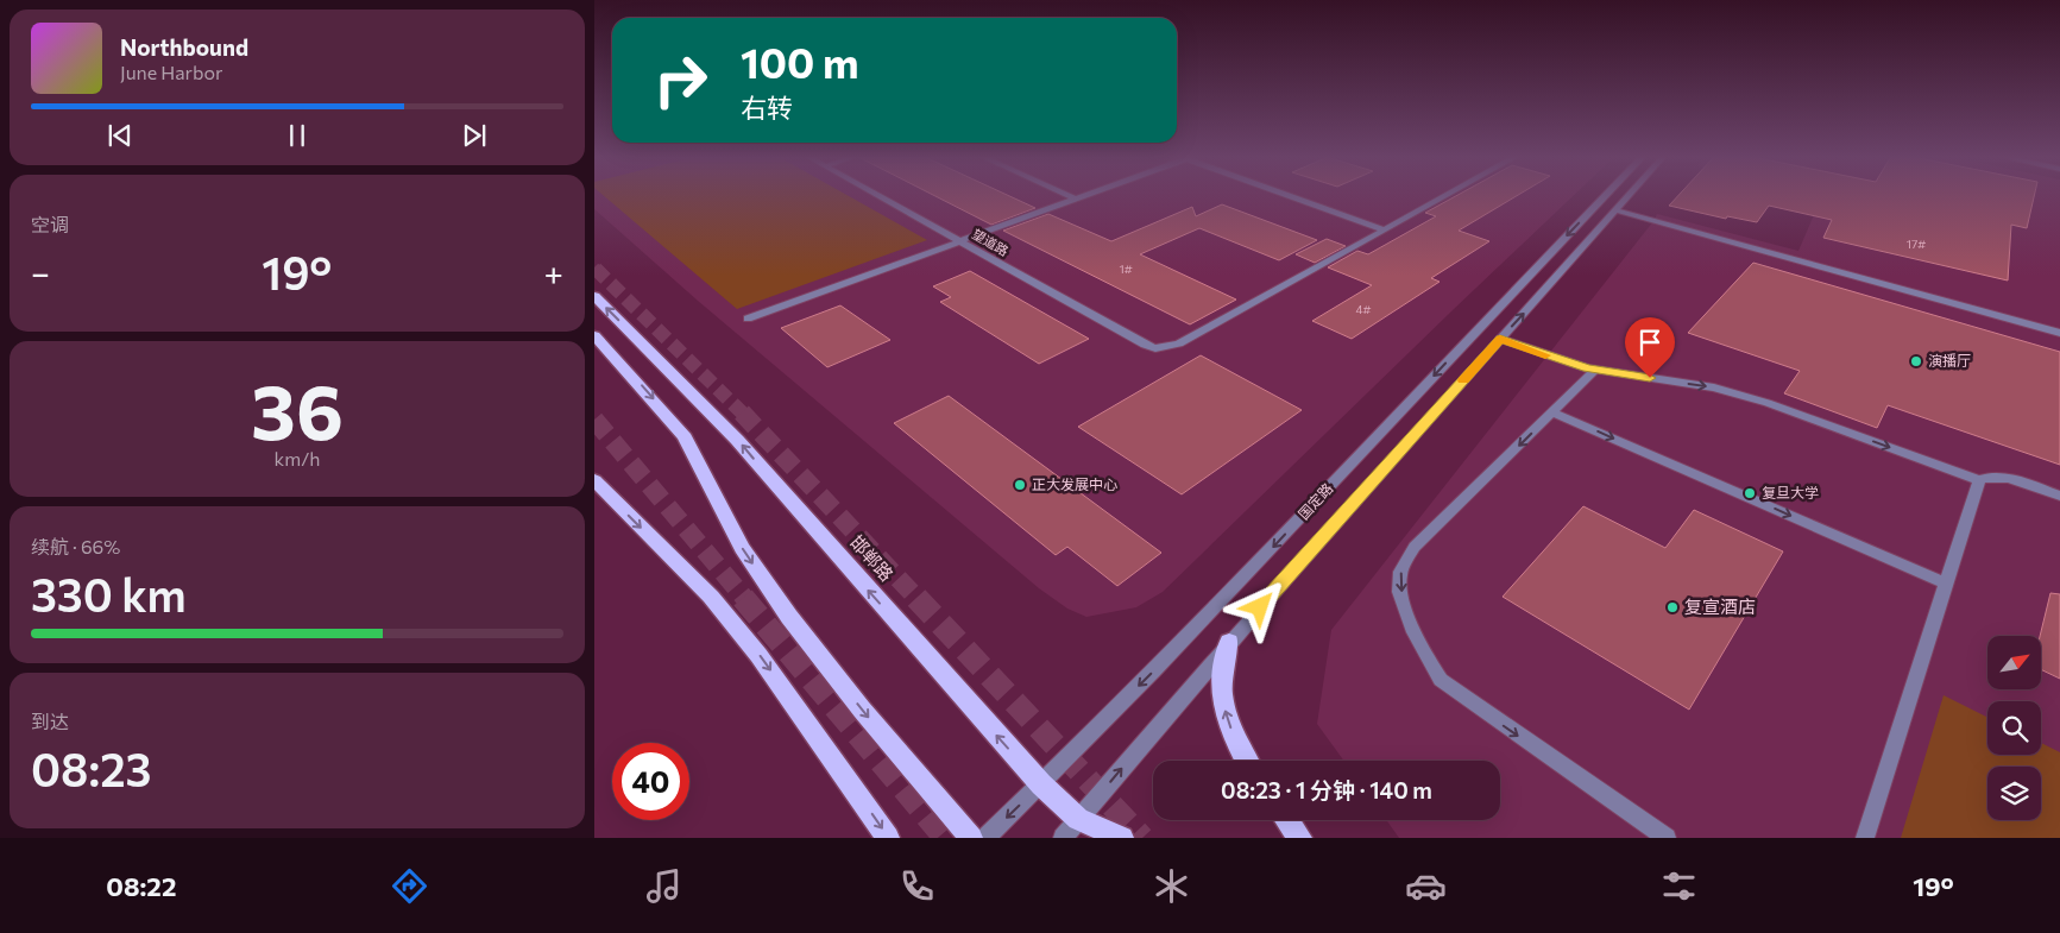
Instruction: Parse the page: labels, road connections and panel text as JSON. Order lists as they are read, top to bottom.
{
  "streets": {
    "main road": ["邯郸路"],
    "street": ["望道路", "国定路"]
  },
  "crossings": [
    ["国定路", "邯郸路"]
  ],
  "places": [
    "演播厅",
    "正大发展中心",
    "复旦大学",
    "复宣酒店"
  ],
  "house_numbers": ["17#", "1#", "4#"],
  "north": "top right",
  "page": {
    "turn": ["100 m", "右转"],
    "song": ["Northbound", "June Harbor"],
    "tile": [
      "空调",
      ["36", "km/h"],
      ["续航 · 66%", "330 km"],
      ["到达", "08:23"]
    ],
    "heat": ["−", "19°", "+"],
    "limit": "40",
    "trip": "08:23 · 1 分钟 · 140 m",
    "tabs": ["08:22", "19°"]
  }
}
